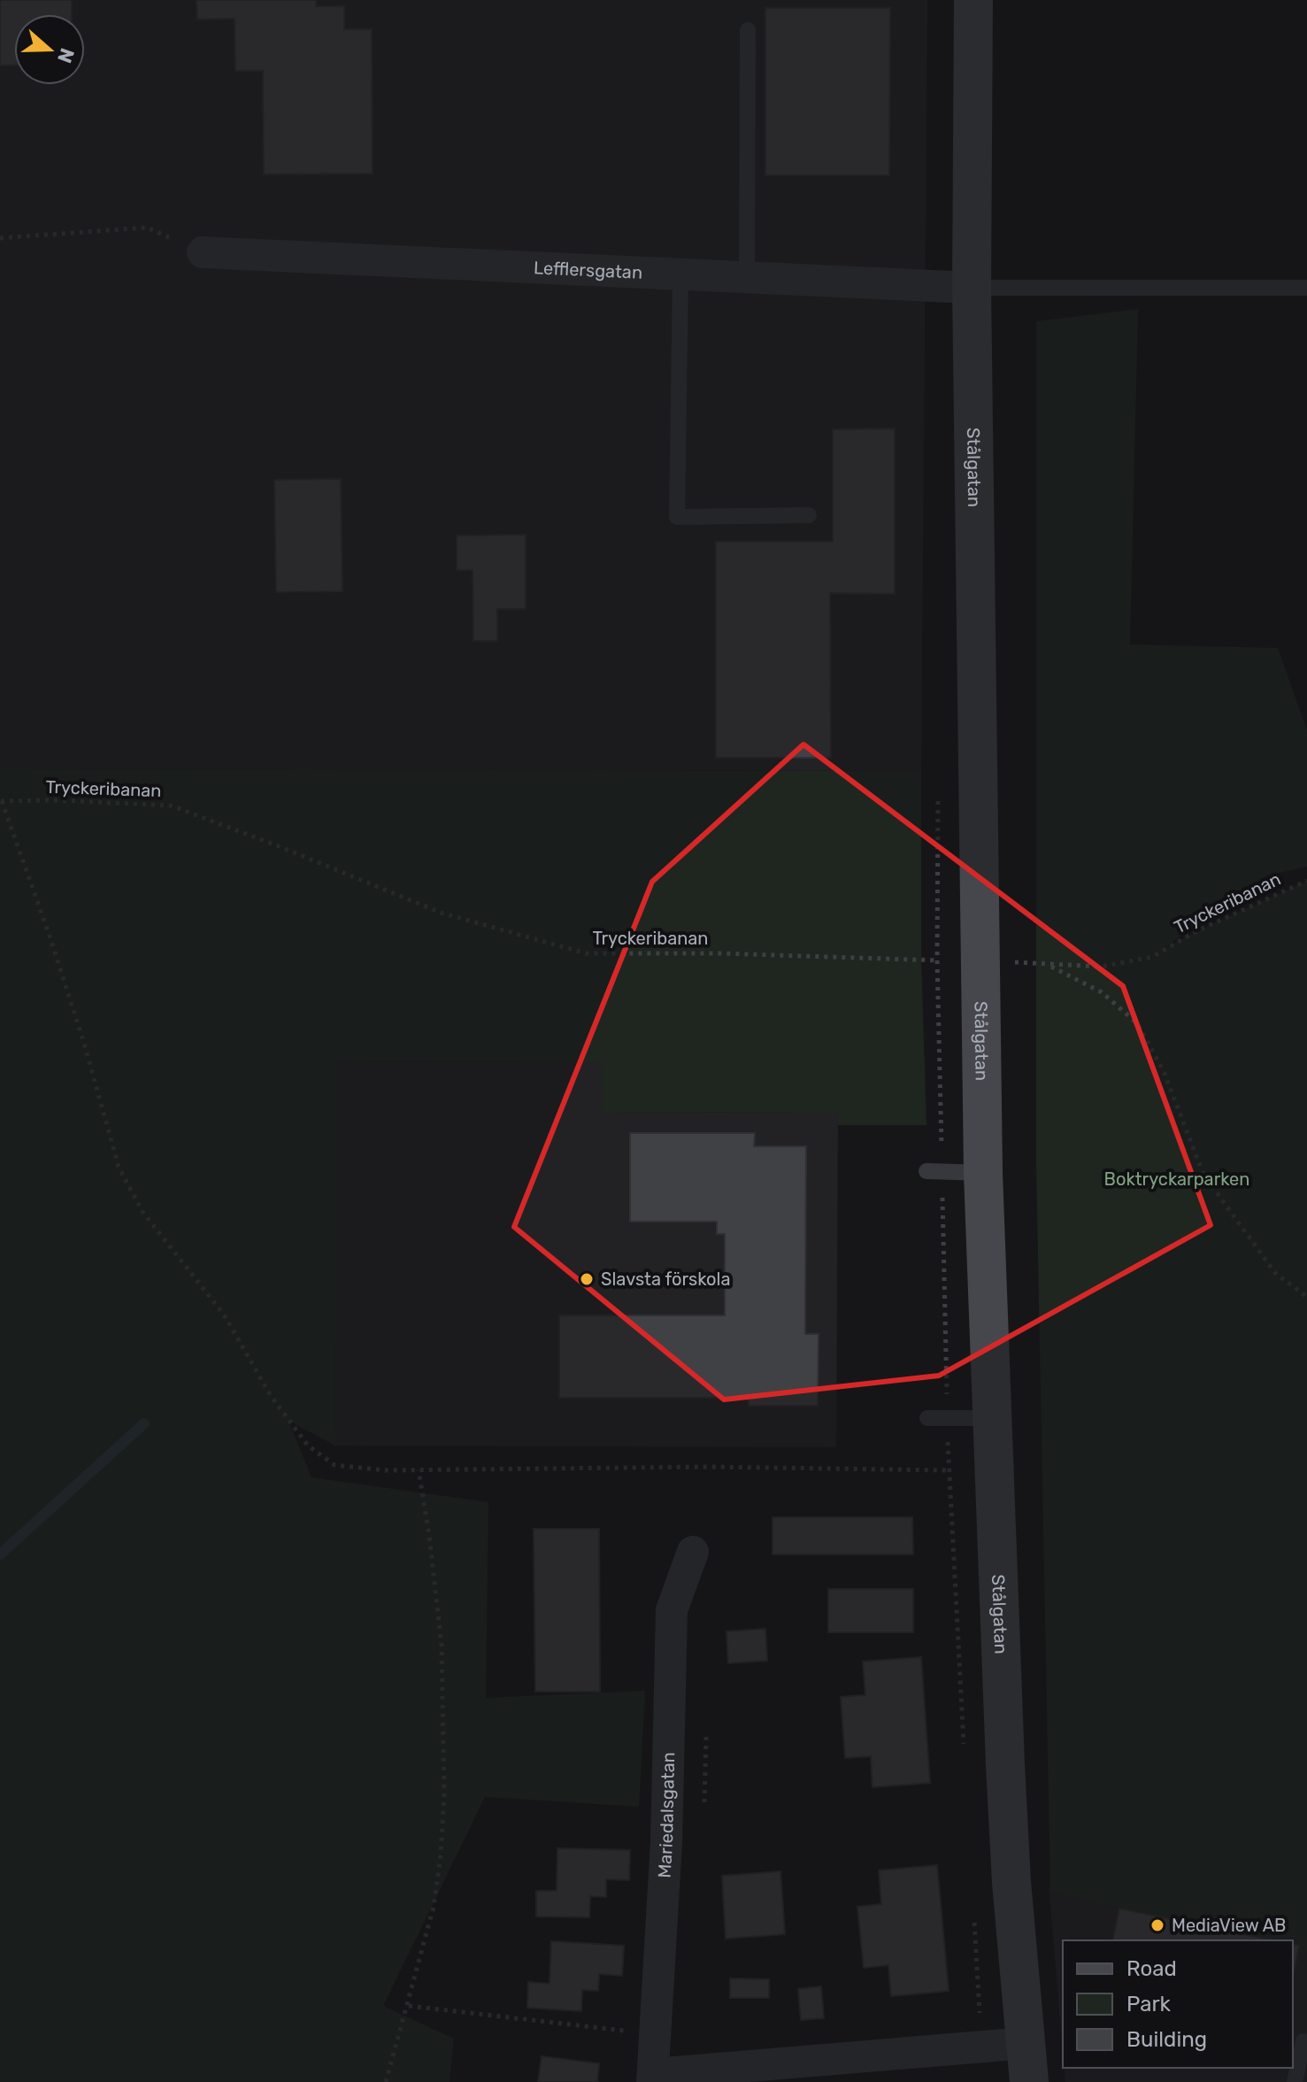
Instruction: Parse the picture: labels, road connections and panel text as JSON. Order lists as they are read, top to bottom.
{
  "streets": {
    "street": ["Lefflersgatan", "Stålgatan", "Mariedalsgatan"],
    "path": ["Tryckeribanan"]
  },
  "crossings": [
    ["Lefflersgatan", "Stålgatan"],
    ["Stålgatan", "Tryckeribanan"]
  ],
  "parks": ["Boktryckarparken"],
  "places": ["Slavsta förskola", "MediaView AB"],
  "legend": ["Road", "Park", "Building"],
  "north": "right"
}
